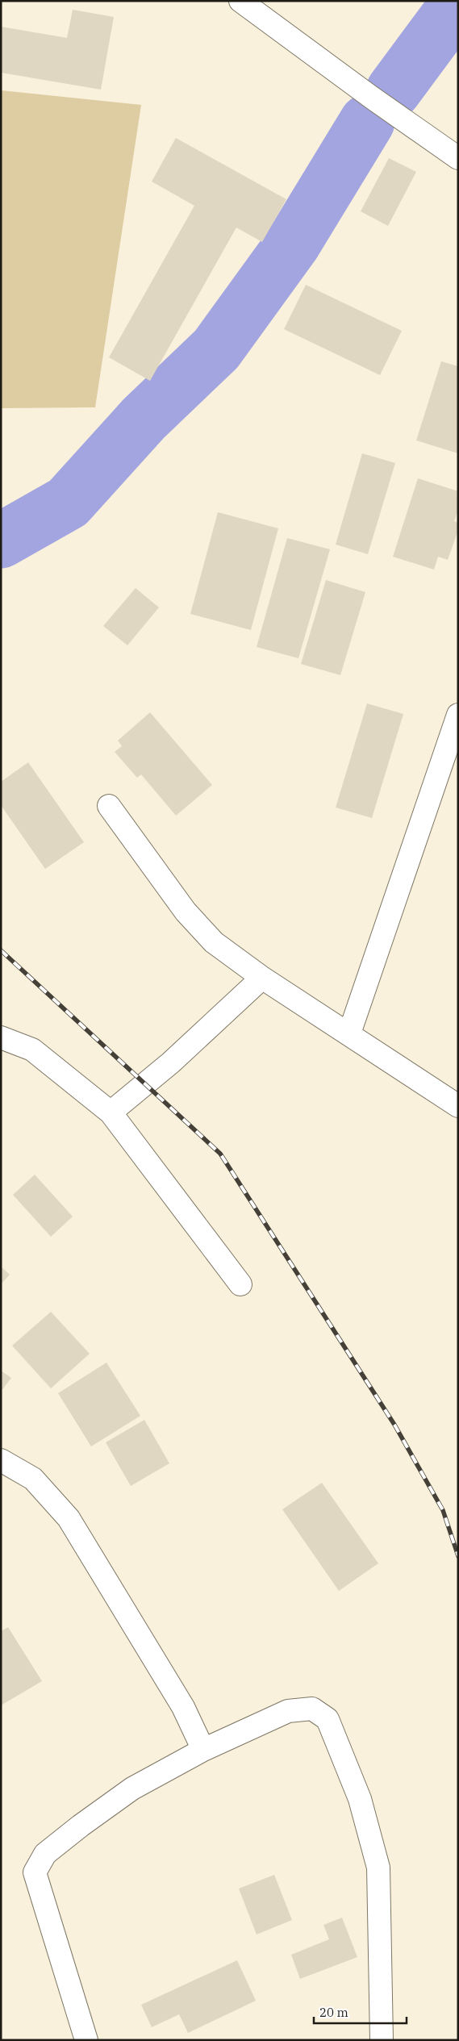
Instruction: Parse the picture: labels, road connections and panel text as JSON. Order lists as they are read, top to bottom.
{
  "scale_bar": "20 m"
}
